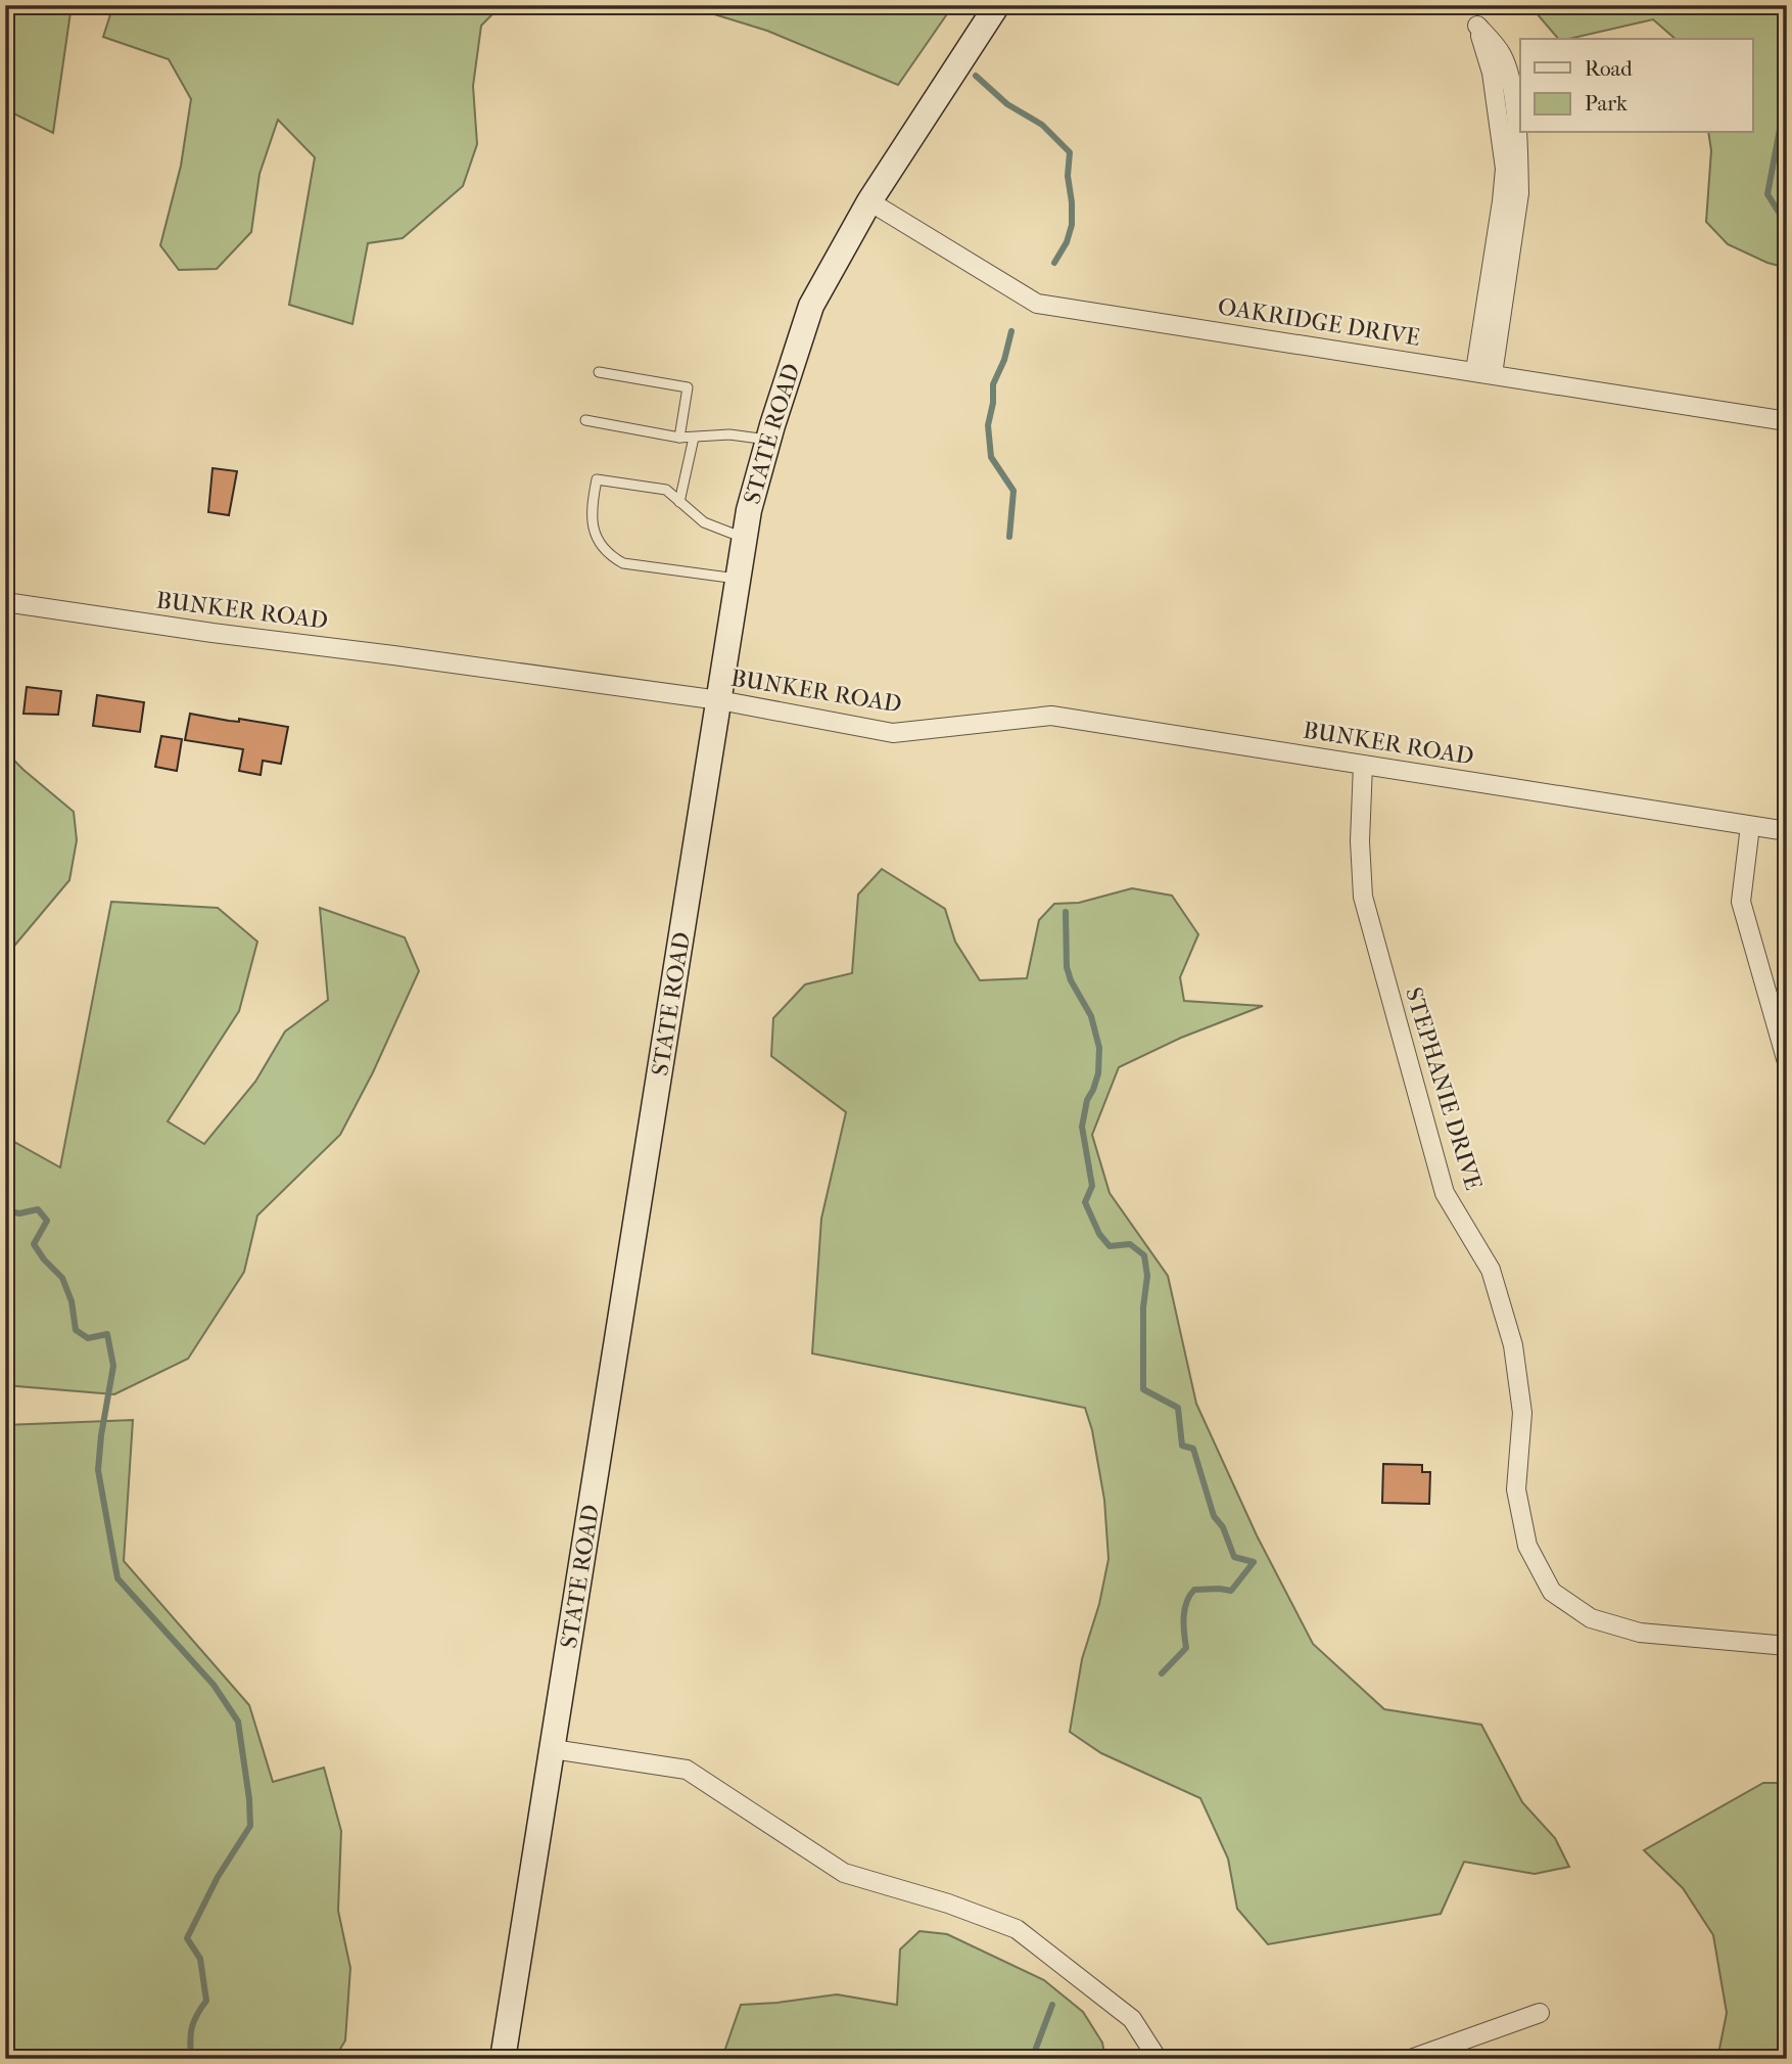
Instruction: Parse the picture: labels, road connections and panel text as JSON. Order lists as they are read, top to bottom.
{
  "streets": {
    "main road": ["STATE ROAD"],
    "street": ["OAKRIDGE DRIVE", "BUNKER ROAD", "STEPHANIE DRIVE"]
  },
  "crossings": [
    ["OAKRIDGE DRIVE", "STATE ROAD"],
    ["STATE ROAD", "BUNKER ROAD"],
    ["BUNKER ROAD", "STEPHANIE DRIVE"]
  ],
  "legend": ["Road", "Park"]
}
